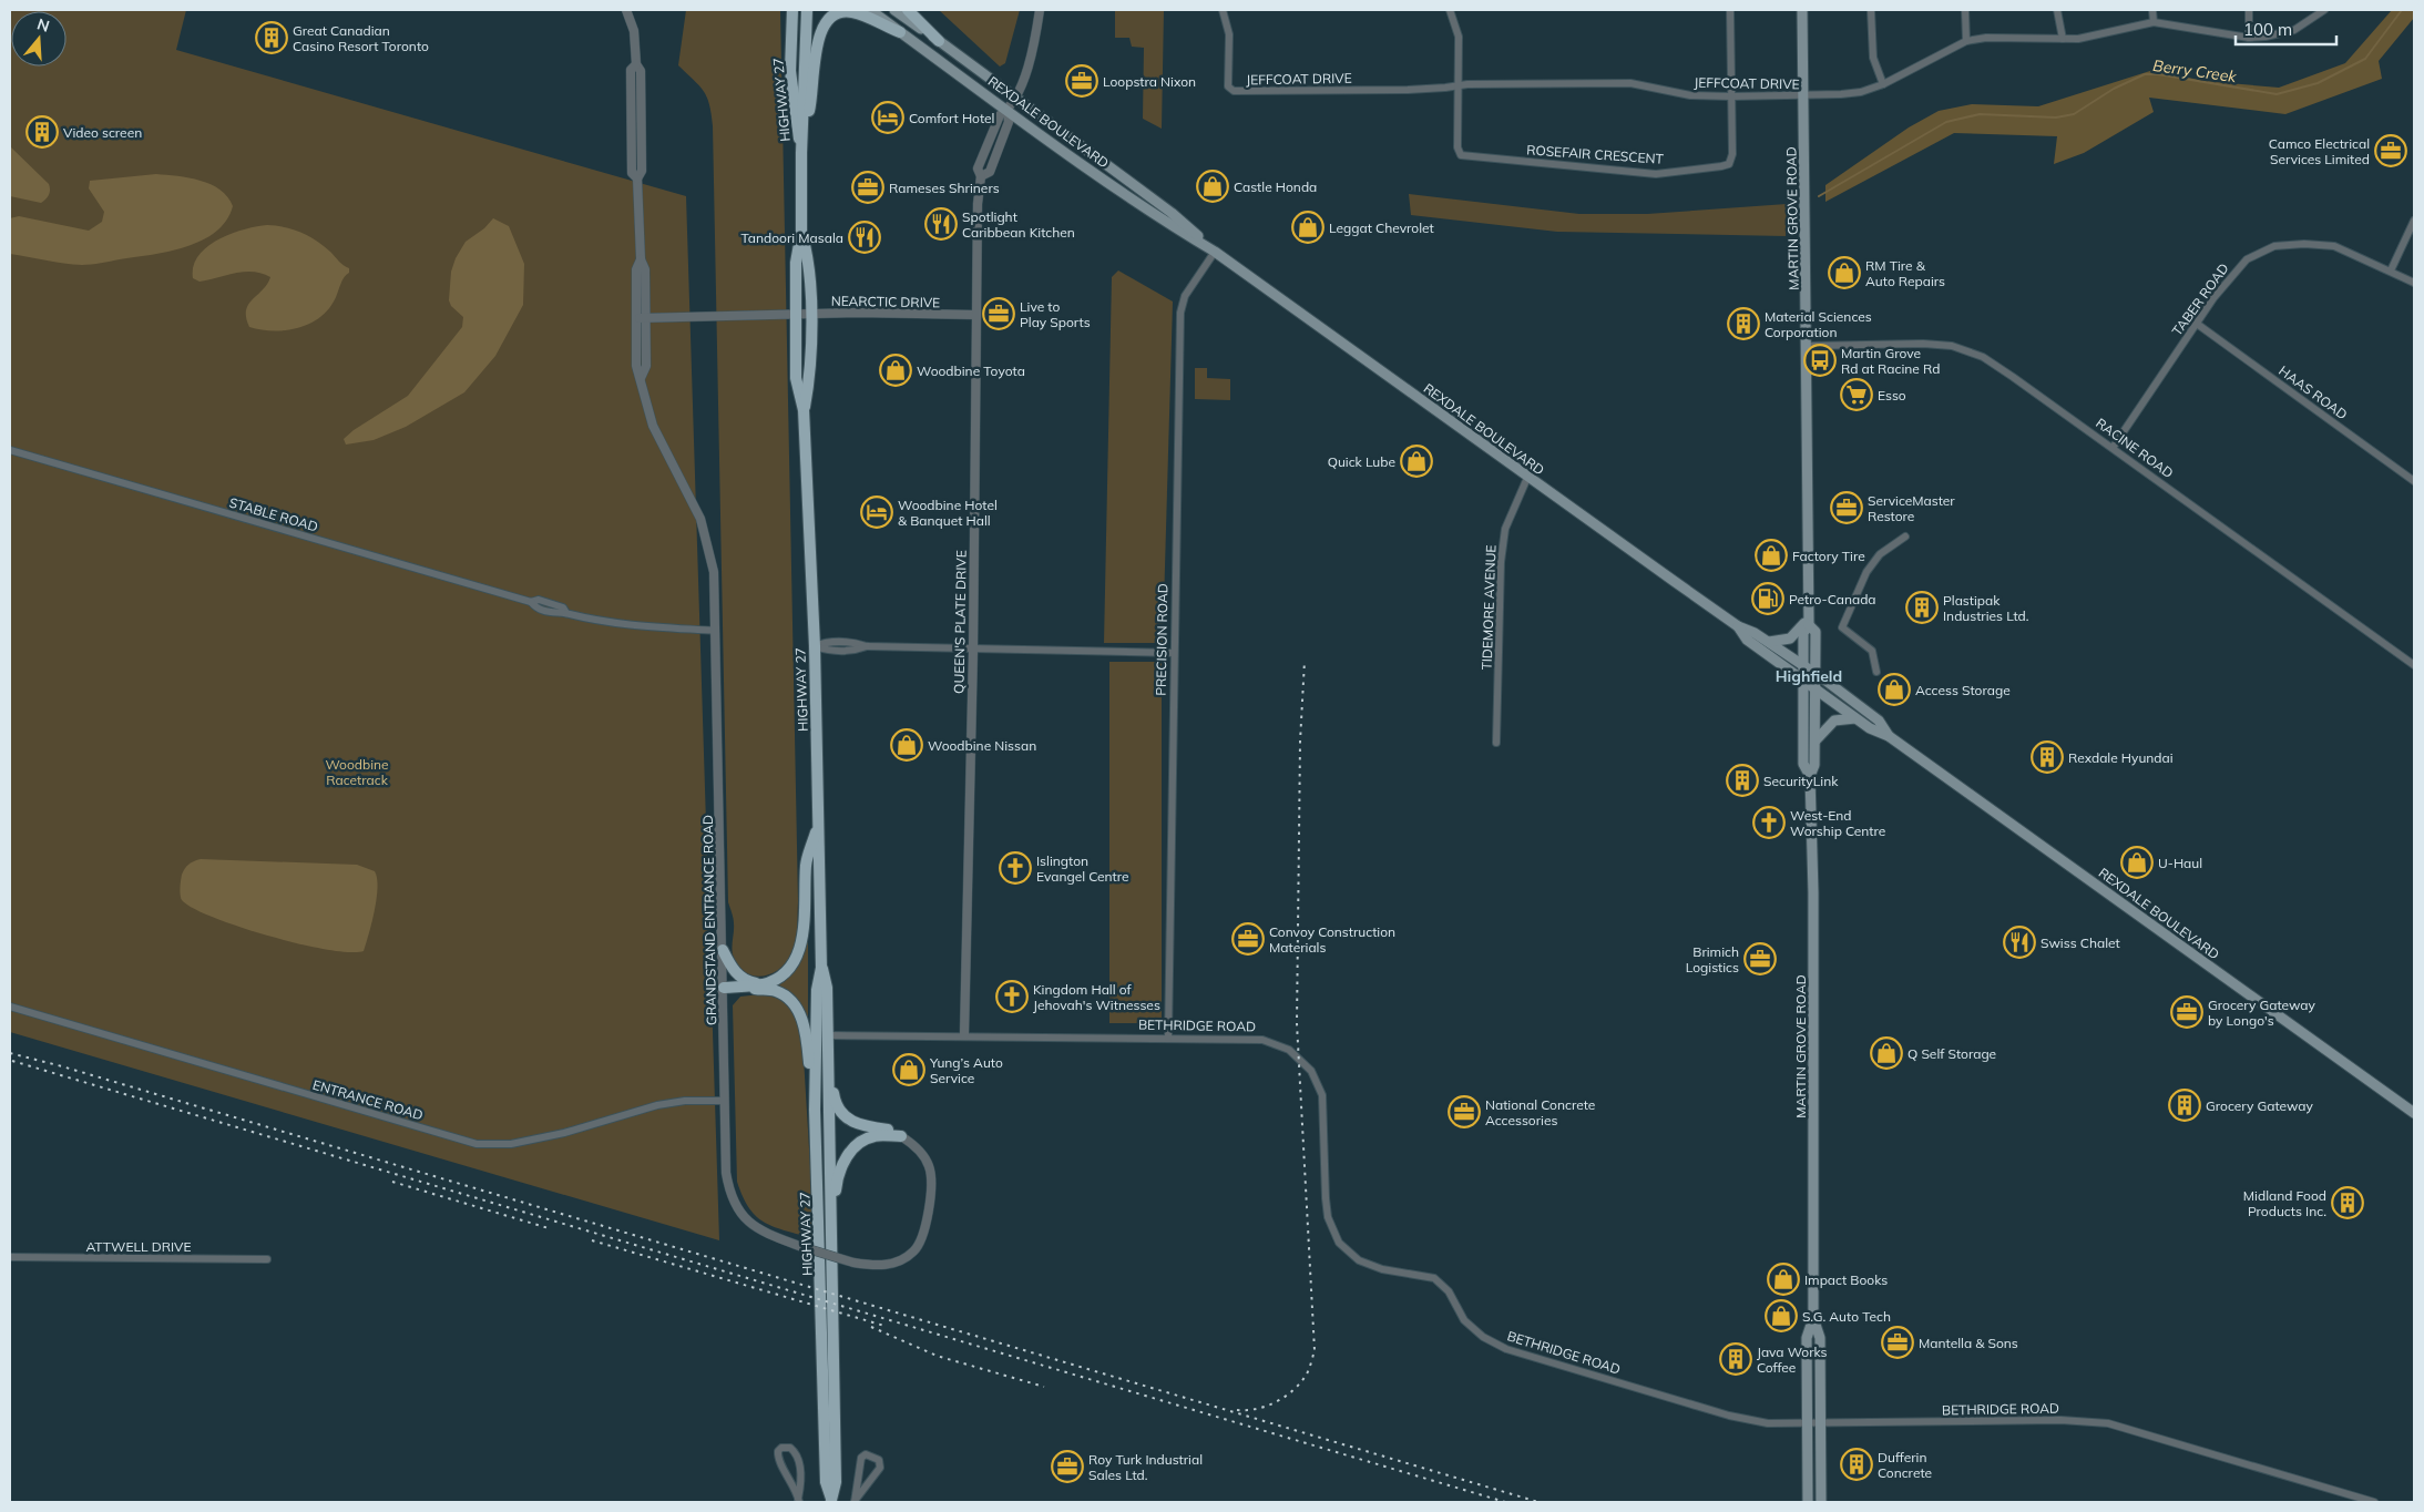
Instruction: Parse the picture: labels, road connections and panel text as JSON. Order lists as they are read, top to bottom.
{
  "streets": {
    "main road": ["HIGHWAY 27", "REXDALE BOULEVARD", "MARTIN GROVE ROAD"],
    "street": [
      "JEFFCOAT DRIVE",
      "ROSEFAIR CRESCENT",
      "TABER ROAD",
      "NEARCTIC DRIVE",
      "HAAS ROAD",
      "RACINE ROAD",
      "STABLE ROAD",
      "TIDEMORE AVENUE",
      "QUEEN'S PLATE DRIVE",
      "PRECISION ROAD",
      "GRANDSTAND ENTRANCE ROAD",
      "BETHRIDGE ROAD",
      "ENTRANCE ROAD",
      "ATTWELL DRIVE"
    ]
  },
  "crossings": [
    ["JEFFCOAT DRIVE", "ROSEFAIR CRESCENT"],
    ["JEFFCOAT DRIVE", "MARTIN GROVE ROAD"],
    ["HIGHWAY 27", "NEARCTIC DRIVE"],
    ["HIGHWAY 27", "BETHRIDGE ROAD"],
    ["REXDALE BOULEVARD", "MARTIN GROVE ROAD"],
    ["REXDALE BOULEVARD", "TIDEMORE AVENUE"],
    ["REXDALE BOULEVARD", "QUEEN'S PLATE DRIVE"],
    ["REXDALE BOULEVARD", "PRECISION ROAD"],
    ["MARTIN GROVE ROAD", "RACINE ROAD"],
    ["MARTIN GROVE ROAD", "BETHRIDGE ROAD"],
    ["TABER ROAD", "HAAS ROAD"],
    ["TABER ROAD", "RACINE ROAD"],
    ["NEARCTIC DRIVE", "QUEEN'S PLATE DRIVE"],
    ["NEARCTIC DRIVE", "GRANDSTAND ENTRANCE ROAD"],
    ["STABLE ROAD", "GRANDSTAND ENTRANCE ROAD"],
    ["QUEEN'S PLATE DRIVE", "BETHRIDGE ROAD"],
    ["PRECISION ROAD", "BETHRIDGE ROAD"],
    ["GRANDSTAND ENTRANCE ROAD", "ENTRANCE ROAD"]
  ],
  "districts": ["Highfield"],
  "water": ["Berry Creek"],
  "parks": ["Woodbine Racetrack"],
  "places": {
    "building": [
      "Great Canadian Casino Resort Toronto",
      "Video screen",
      "Material Sciences Corporation",
      "Plastipak Industries Ltd.",
      "Rexdale Hyundai",
      "SecurityLink",
      "Grocery Gateway",
      "Midland Food Products Inc.",
      "Java Works Coffee",
      "Dufferin Concrete"
    ],
    "office": [
      "Loopstra Nixon",
      "Camco Electrical Services Limited",
      "Rameses Shriners",
      "Live to Play Sports",
      "ServiceMaster Restore",
      "Convoy Construction Materials",
      "Brimich Logistics",
      "Grocery Gateway by Longo's",
      "National Concrete Accessories",
      "Mantella & Sons",
      "Roy Turk Industrial Sales Ltd."
    ],
    "hotel": ["Comfort Hotel", "Woodbine Hotel & Banquet Hall"],
    "shop": [
      "Castle Honda",
      "Leggat Chevrolet",
      "RM Tire & Auto Repairs",
      "Woodbine Toyota",
      "Quick Lube",
      "Factory Tire",
      "Access Storage",
      "Woodbine Nissan",
      "U-Haul",
      "Q Self Storage",
      "Yung’s Auto Service",
      "Impact Books",
      "S.G. Auto Tech"
    ],
    "restaurant": ["Spotlight Caribbean Kitchen", "Tandoori Masala", "Swiss Chalet"],
    "bus stop": ["Martin Grove Rd at Racine Rd"],
    "supermarket": ["Esso"],
    "fuel station": ["Petro-Canada"],
    "church": ["West-End Worship Centre", "Islington Evangel Centre", "Kingdom Hall of Jehovah's Witnesses"]
  },
  "scale_bar": "100 m",
  "north": "top"
}
